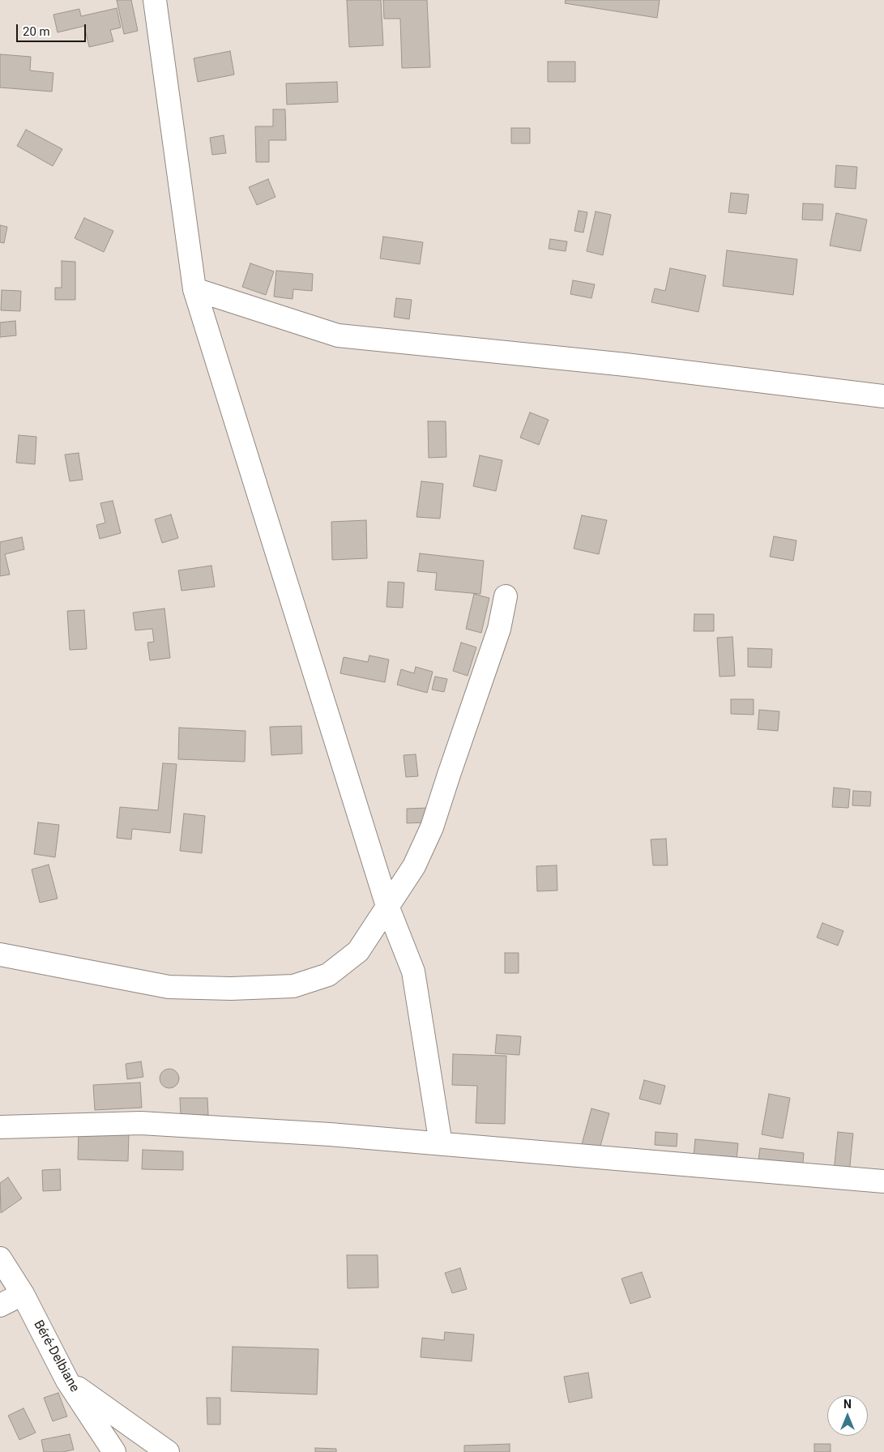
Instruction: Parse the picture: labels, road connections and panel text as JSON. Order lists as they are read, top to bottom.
{
  "streets": {
    "street": ["Béré-Delbiane"]
  },
  "scale_bar": "20 m",
  "north": "top"
}
